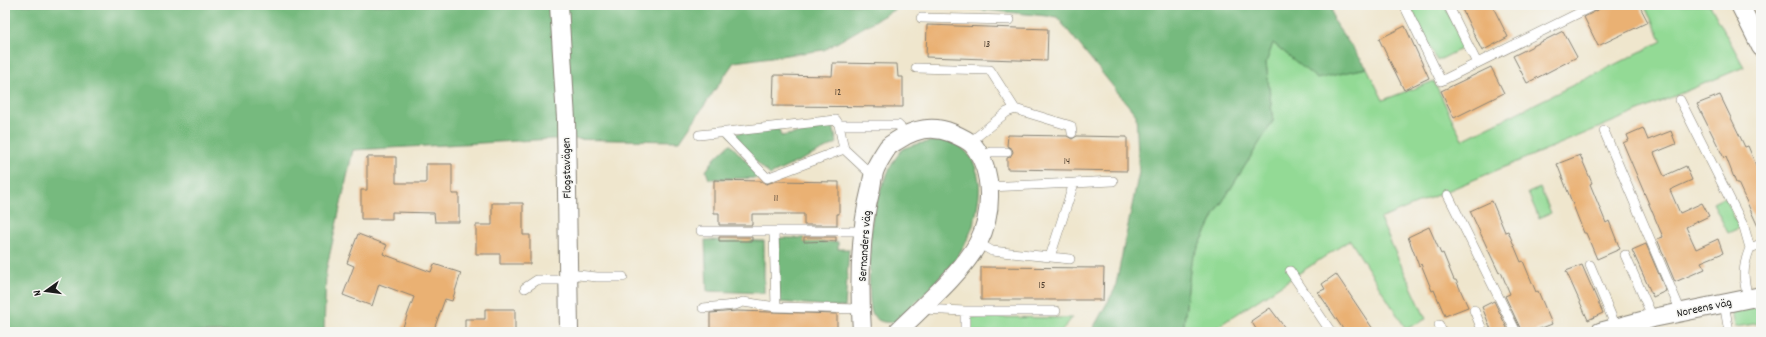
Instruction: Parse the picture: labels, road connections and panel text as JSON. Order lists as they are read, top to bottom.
{
  "streets": {
    "street": ["Flogstavägen", "Sernanders väg", "Noreens väg"]
  },
  "house_numbers": [
    "13",
    "12",
    "14",
    "11",
    "15"
  ],
  "north": "left"
}
